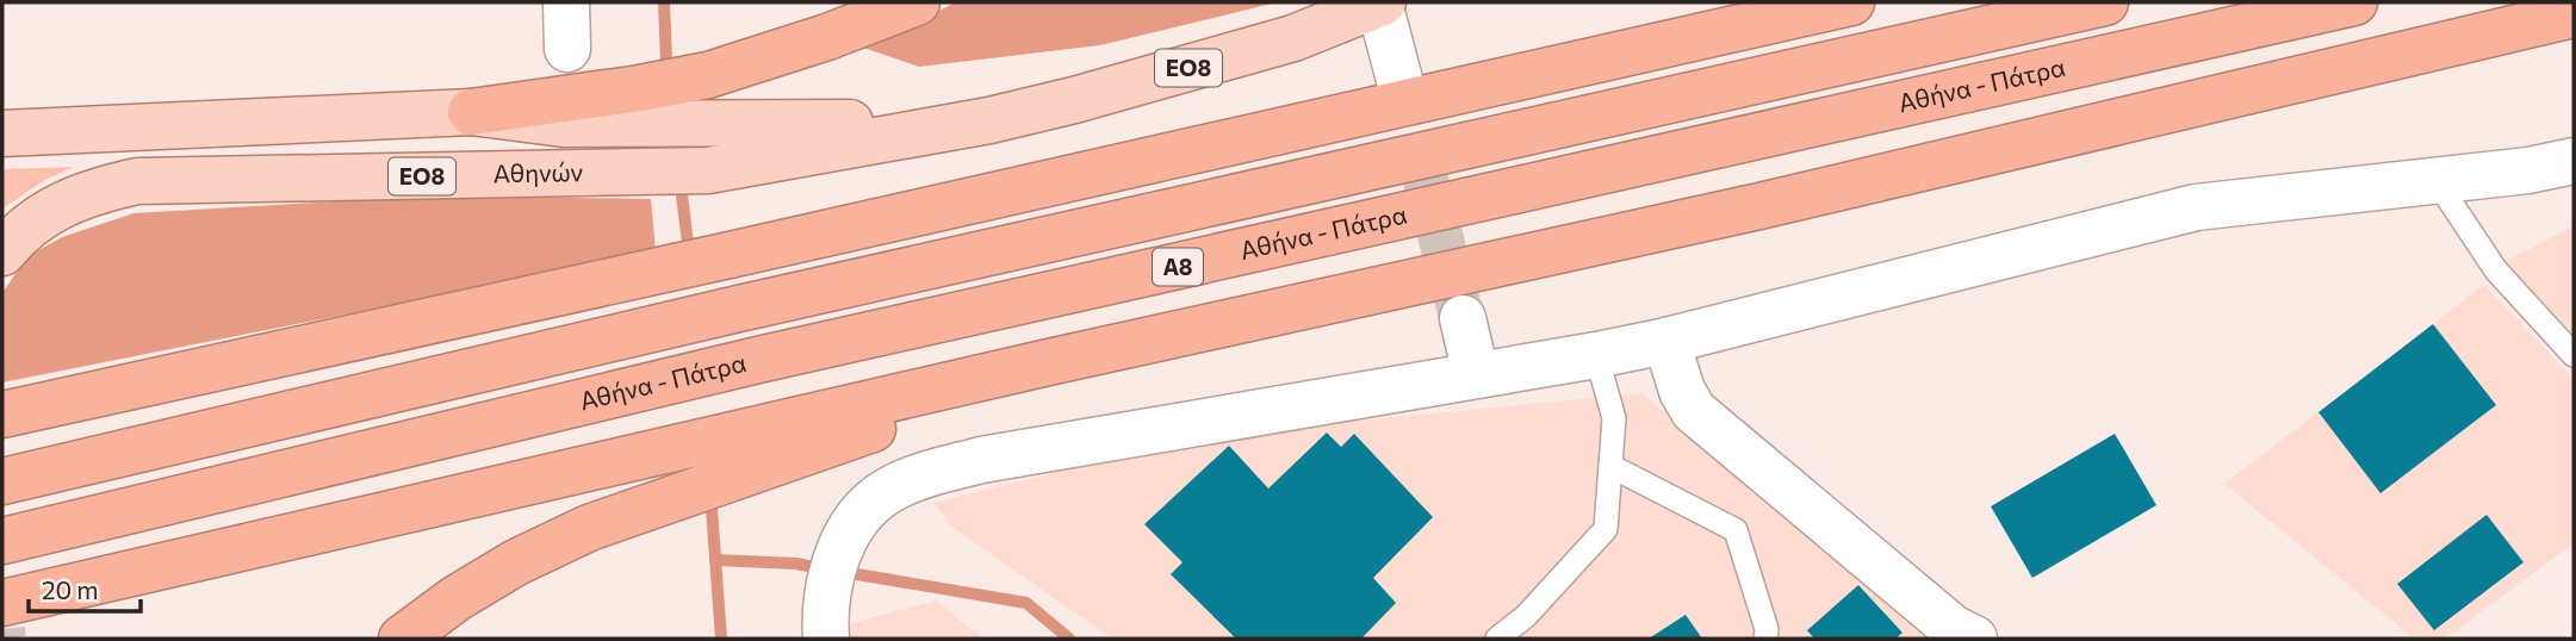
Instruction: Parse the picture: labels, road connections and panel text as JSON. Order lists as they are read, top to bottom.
{
  "streets": {
    "highway": ["Αθήνα - Πάτρα", "Α8"],
    "main road": ["ΕΟ8", "Αθηνών"]
  },
  "scale_bar": "20 m"
}
